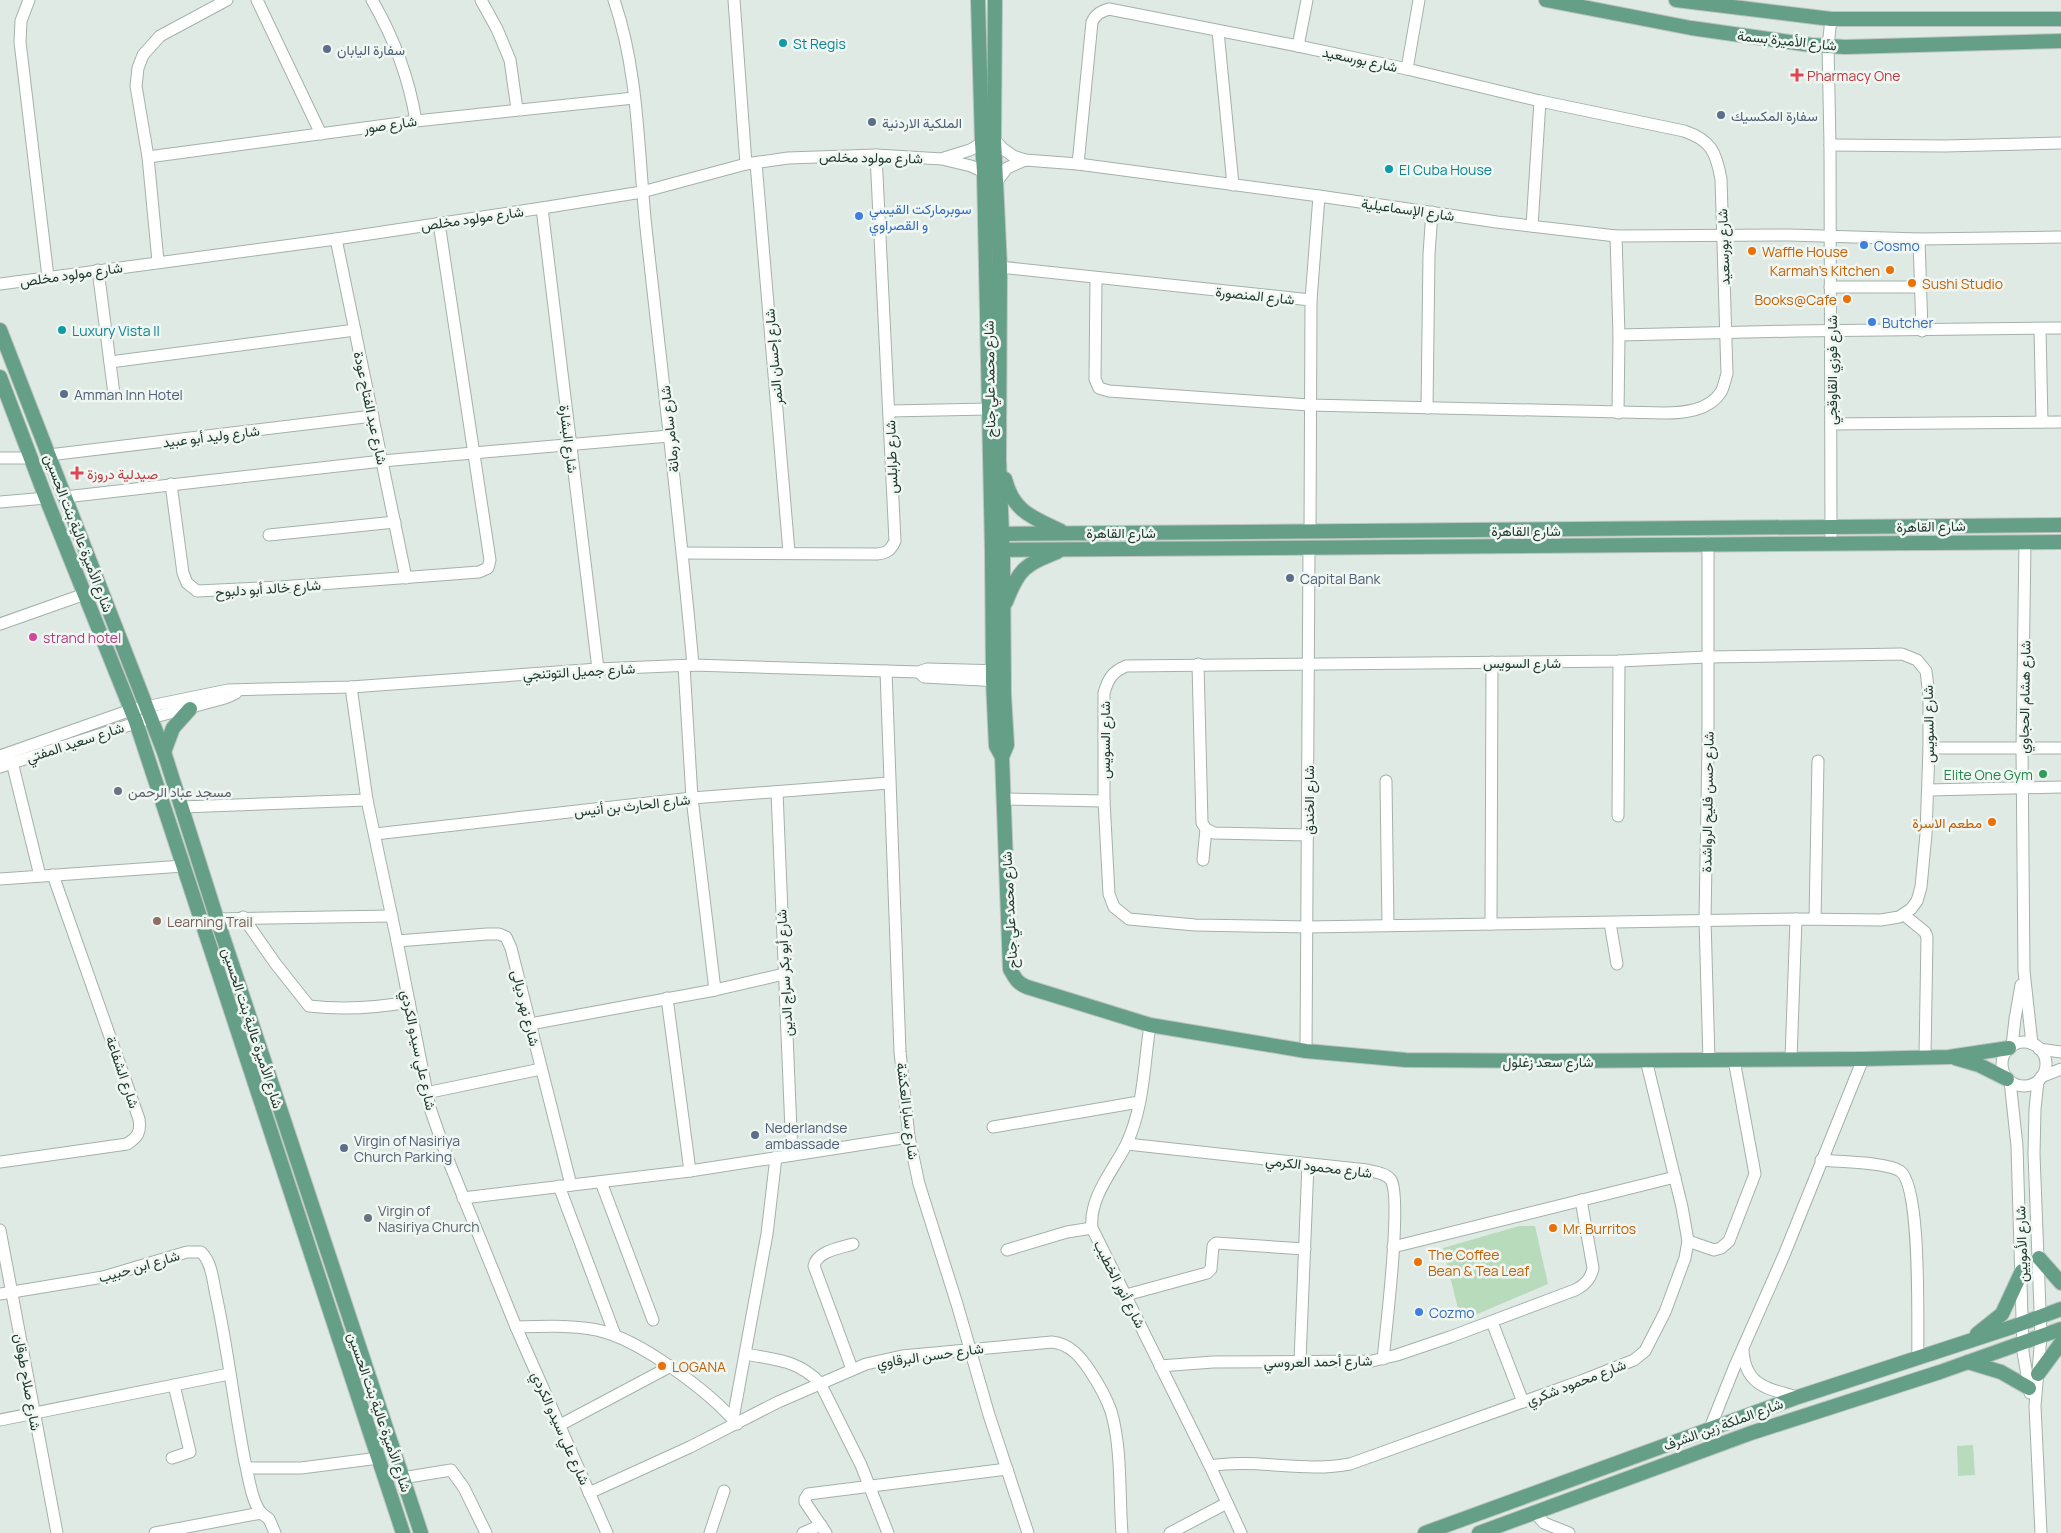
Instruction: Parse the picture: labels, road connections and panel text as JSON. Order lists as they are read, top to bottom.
{
  "streets": {
    "main road": [
      "شارع الأميرة بسمة",
      "شارع محمد علي جناح",
      "شارع القاهرة",
      "شارع الأميرة عالية بنت الحسين",
      "شارع سعد زغلول",
      "شارع الملكة زين الشرف"
    ],
    "street": [
      "شارع بورسعيد",
      "شارع صور",
      "شارع مولود مخلص",
      "شارع الإسماعيلية",
      "شارع المنصورة",
      "شارع إحسان النمر",
      "شارع فوزي القاوقجي",
      "شارع عبد الفتاح عودة",
      "شارع سامر رمانة",
      "شارع وليد أبو عبيد",
      "شارع البشارة",
      "شارع طرابلس",
      "شارع خالد أبو دلبوح",
      "شارع السويس",
      "شارع جميل التوتنجي",
      "شارع هشام الحجاوي",
      "شارع سعيد المفتي",
      "شارع الخندق",
      "شارع حسن فليح الرواشدة",
      "شارع الحارث بن أنيس",
      "شارع أبو بكر سراج الدين",
      "شارع نهر ديالى",
      "شارع علي سيدو الكردي",
      "شارع الشفاعة",
      "شارع سابا العكشة",
      "شارع محمود الكرمي",
      "شارع الأمويين",
      "شارع ابن حبيب",
      "شارع أنور الخطيب",
      "شارع حسن البرقاوي",
      "شارع أحمد العروسي",
      "شارع صلاح طوقان",
      "شارع محمود شكري"
    ]
  },
  "crossings": [
    ["شارع الأميرة بسمة", "شارع فوزي القاوقجي"],
    ["شارع بورسعيد", "شارع الإسماعيلية"],
    ["شارع بورسعيد", "شارع المنصورة"],
    ["شارع صور", "شارع سامر رمانة"],
    ["شارع مولود مخلص", "شارع الإسماعيلية"],
    ["شارع مولود مخلص", "شارع إحسان النمر"],
    ["شارع مولود مخلص", "شارع محمد علي جناح"],
    ["شارع مولود مخلص", "شارع عبد الفتاح عودة"],
    ["شارع مولود مخلص", "شارع سامر رمانة"],
    ["شارع مولود مخلص", "شارع البشارة"],
    ["شارع مولود مخلص", "شارع طرابلس"],
    ["شارع مولود مخلص", "شارع خالد أبو دلبوح"],
    ["شارع الإسماعيلية", "شارع فوزي القاوقجي"],
    ["شارع الإسماعيلية", "شارع محمد علي جناح"],
    ["شارع المنصورة", "شارع محمد علي جناح"],
    ["شارع المنصورة", "شارع القاهرة"],
    ["شارع إحسان النمر", "شارع طرابلس"],
    ["شارع فوزي القاوقجي", "شارع القاهرة"],
    ["شارع محمد علي جناح", "شارع القاهرة"],
    ["شارع محمد علي جناح", "شارع جميل التوتنجي"],
    ["شارع محمد علي جناح", "شارع سعد زغلول"],
    ["شارع محمد علي جناح", "شارع أنور الخطيب"],
    ["شارع عبد الفتاح عودة", "شارع وليد أبو عبيد"],
    ["شارع عبد الفتاح عودة", "شارع خالد أبو دلبوح"],
    ["شارع سامر رمانة", "شارع طرابلس"],
    ["شارع سامر رمانة", "شارع جميل التوتنجي"],
    ["شارع سامر رمانة", "شارع الحارث بن أنيس"],
    ["شارع وليد أبو عبيد", "شارع الأميرة عالية بنت الحسين"],
    ["شارع البشارة", "شارع جميل التوتنجي"],
    ["شارع القاهرة", "شارع هشام الحجاوي"],
    ["شارع القاهرة", "شارع الخندق"],
    ["شارع القاهرة", "شارع حسن فليح الرواشدة"],
    ["شارع الأميرة عالية بنت الحسين", "شارع جميل التوتنجي"],
    ["شارع الأميرة عالية بنت الحسين", "شارع سعيد المفتي"],
    ["شارع السويس", "شارع الخندق"],
    ["شارع السويس", "شارع حسن فليح الرواشدة"],
    ["شارع جميل التوتنجي", "شارع سعيد المفتي"],
    ["شارع جميل التوتنجي", "شارع علي سيدو الكردي"],
    ["شارع جميل التوتنجي", "شارع سابا العكشة"],
    ["شارع هشام الحجاوي", "شارع سعد زغلول"],
    ["شارع هشام الحجاوي", "شارع الأمويين"],
    ["شارع الخندق", "شارع سعد زغلول"],
    ["شارع حسن فليح الرواشدة", "شارع سعد زغلول"],
    ["شارع الحارث بن أنيس", "شارع أبو بكر سراج الدين"],
    ["شارع الحارث بن أنيس", "شارع علي سيدو الكردي"],
    ["شارع الحارث بن أنيس", "شارع سابا العكشة"],
    ["شارع نهر ديالى", "شارع علي سيدو الكردي"],
    ["شارع علي سيدو الكردي", "شارع حسن البرقاوي"],
    ["شارع سعد زغلول", "شارع الأمويين"],
    ["شارع سعد زغلول", "شارع أنور الخطيب"],
    ["شارع سعد زغلول", "شارع محمود شكري"],
    ["شارع سابا العكشة", "شارع حسن البرقاوي"],
    ["شارع محمود الكرمي", "شارع أنور الخطيب"],
    ["شارع محمود الكرمي", "شارع أحمد العروسي"],
    ["شارع الأمويين", "شارع الملكة زين الشرف"],
    ["شارع ابن حبيب", "شارع صلاح طوقان"],
    ["شارع أنور الخطيب", "شارع أحمد العروسي"],
    ["شارع أنور الخطيب", "شارع محمود شكري"]
  ],
  "places": {
    "other": [
      "St Regis",
      "سفارة اليابان",
      "سفارة المكسيك",
      "الملكية الاردنية",
      "El Cuba House",
      "سوبرماركت القيسي و القصراوي",
      "Cosmo",
      "Waffle House",
      "Karmah's Kitchen",
      "Sushi Studio",
      "Books@Cafe",
      "Butcher",
      "Luxury Vista II",
      "Amman Inn Hotel",
      "Capital Bank",
      "strand hotel",
      "Elite One Gym",
      "مسجد عباد الرحمن",
      "مطعم الاسرة",
      "Learning Trail",
      "Nederlandse ambassade",
      "Virgin of Nasiriya Church Parking",
      "Virgin of Nasiriya Church",
      "Mr. Burritos",
      "The Coffee Bean & Tea Leaf",
      "Cozmo",
      "LOGANA"
    ],
    "health": ["Pharmacy One", "صيدلية دروزة"]
  }
}
